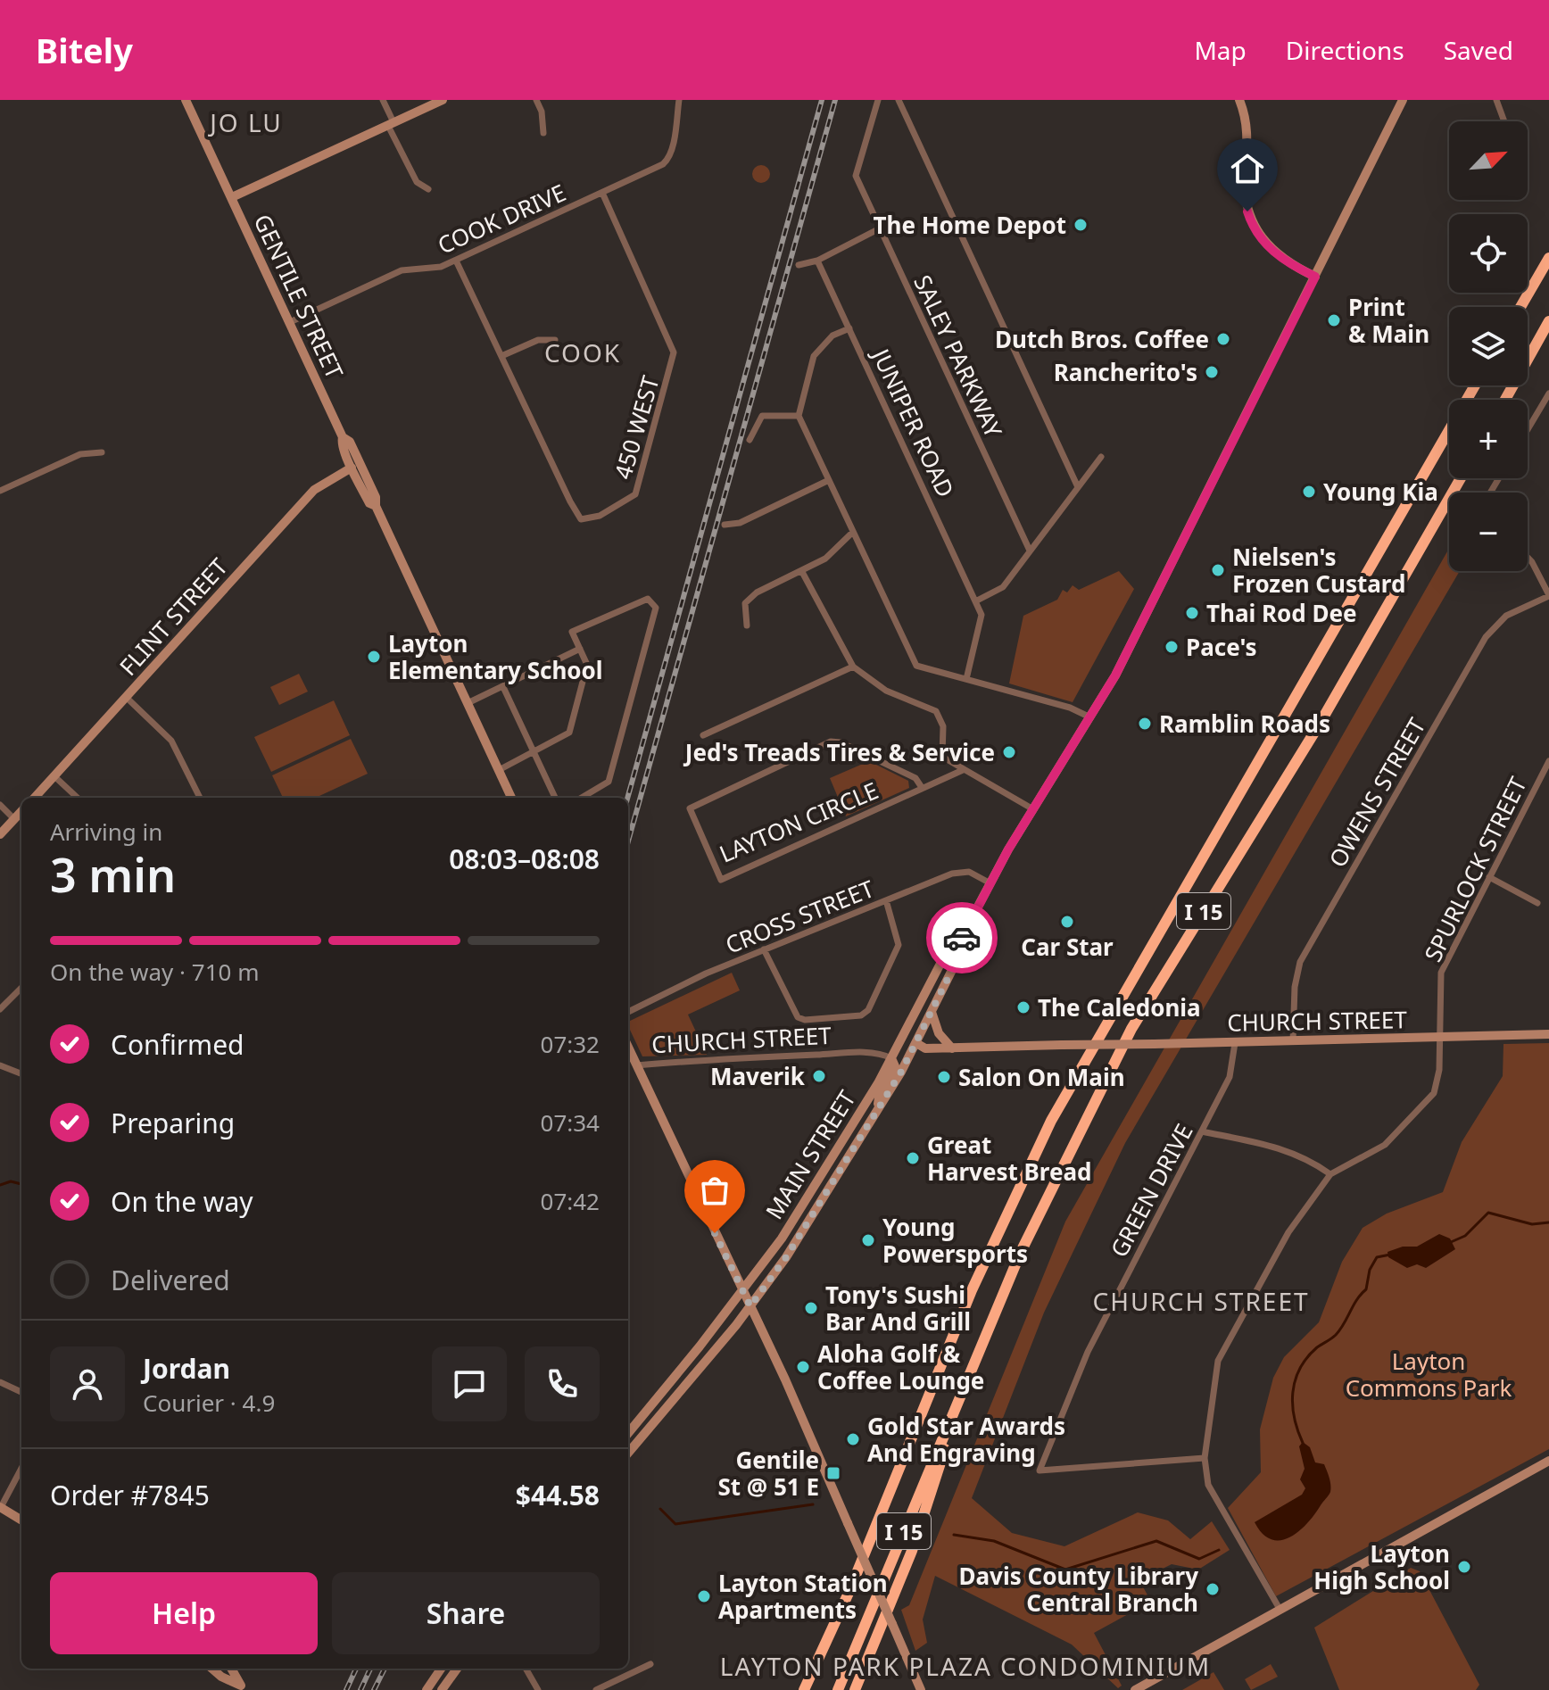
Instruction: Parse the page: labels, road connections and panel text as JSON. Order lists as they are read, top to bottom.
{
  "streets": {
    "highway": ["I 15"],
    "main road": [
      "GENTILE STREET",
      "FLINT STREET",
      "CHURCH STREET",
      "MAIN STREET"
    ],
    "street": [
      "COOK DRIVE",
      "SALEY PARKWAY",
      "JUNIPER ROAD",
      "450 WEST",
      "OWENS STREET",
      "LAYTON CIRCLE",
      "SPURLOCK STREET",
      "CROSS STREET",
      "GREEN DRIVE"
    ]
  },
  "crossings": [
    ["COOK DRIVE", "GENTILE STREET"],
    ["COOK DRIVE", "450 WEST"],
    ["GENTILE STREET", "FLINT STREET"],
    ["OWENS STREET", "CHURCH STREET"],
    ["SPURLOCK STREET", "CHURCH STREET"],
    ["CROSS STREET", "MAIN STREET"],
    ["CHURCH STREET", "MAIN STREET"],
    ["CHURCH STREET", "GREEN DRIVE"]
  ],
  "districts": [
    "JO LU",
    "COOK",
    "CHURCH STREET",
    "LAYTON PARK PLAZA CONDOMINIUM"
  ],
  "parks": ["Layton Commons Park"],
  "places": {
    "other": [
      "The Home Depot",
      "Print & Main",
      "Dutch Bros. Coffee",
      "Rancherito's",
      "Young Kia",
      "Nielsen's Frozen Custard",
      "Thai Rod Dee",
      "Pace's",
      "Layton Elementary School",
      "Ramblin Roads",
      "Jed's Treads Tires & Service",
      "Car Star",
      "The Caledonia",
      "Maverik",
      "Salon On Main",
      "Great Harvest Bread",
      "Young Powersports",
      "Tony's Sushi Bar And Grill",
      "Aloha Golf & Coffee Lounge",
      "Gold Star Awards And Engraving",
      "Layton High School",
      "Davis County Library Central Branch",
      "Layton Station Apartments"
    ],
    "transit": ["Gentile St @ 51 E"]
  },
  "north": "top right",
  "page": {
    "header": "Bitely",
    "nav": ["Map", "Directions", "Saved"],
    "map_buttons": ["+", "−"],
    "heading": ["3 min", "Arriving in", "08:03–08:08"],
    "panel": [
      "Jordan",
      "Courier · 4.9",
      "Order #7845",
      "$44.58"
    ],
    "bar": "On the way · 710 m",
    "list": [
      ["Confirmed", "07:32"],
      ["Preparing", "07:34"],
      ["On the way", "07:42"],
      "Delivered"
    ],
    "buttons": ["Help", "Share"]
  }
}
